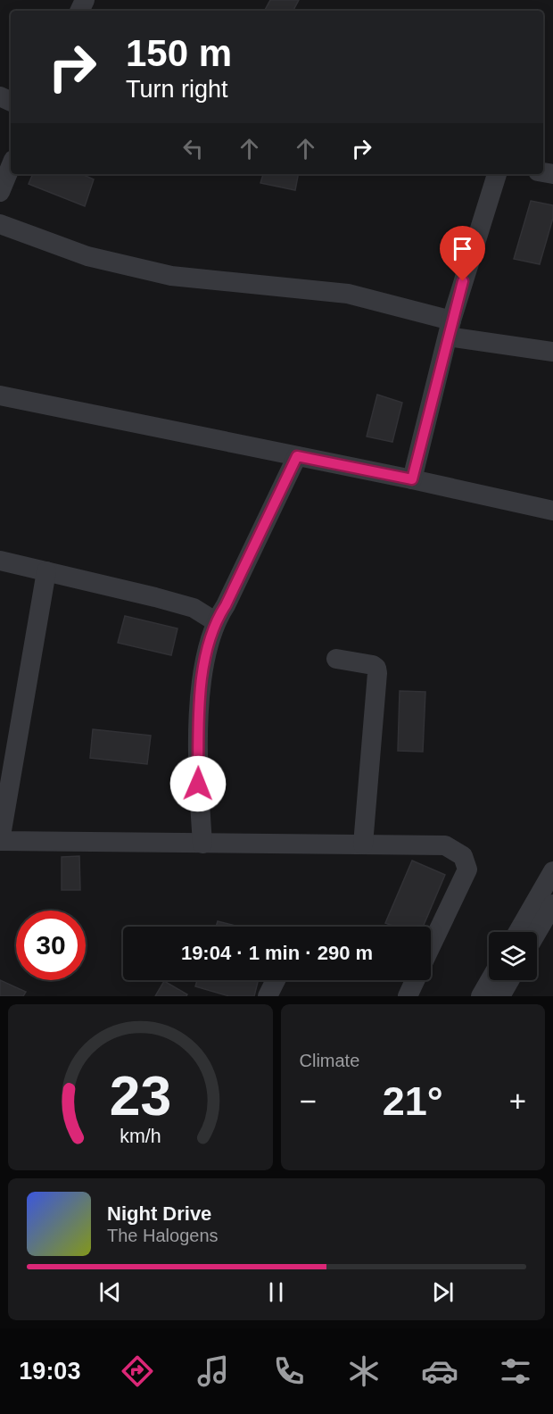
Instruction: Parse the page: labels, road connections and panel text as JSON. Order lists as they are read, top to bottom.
{
  "page": {
    "turn": ["150 m", "Turn right"],
    "limit": "30",
    "trip": "19:04 · 1 min · 290 m",
    "tile": "Climate",
    "heat": ["−", "21°", "+"],
    "song": ["Night Drive", "The Halogens"],
    "tabs": "19:03",
    "gauge": ["23", "km/h"]
  }
}
